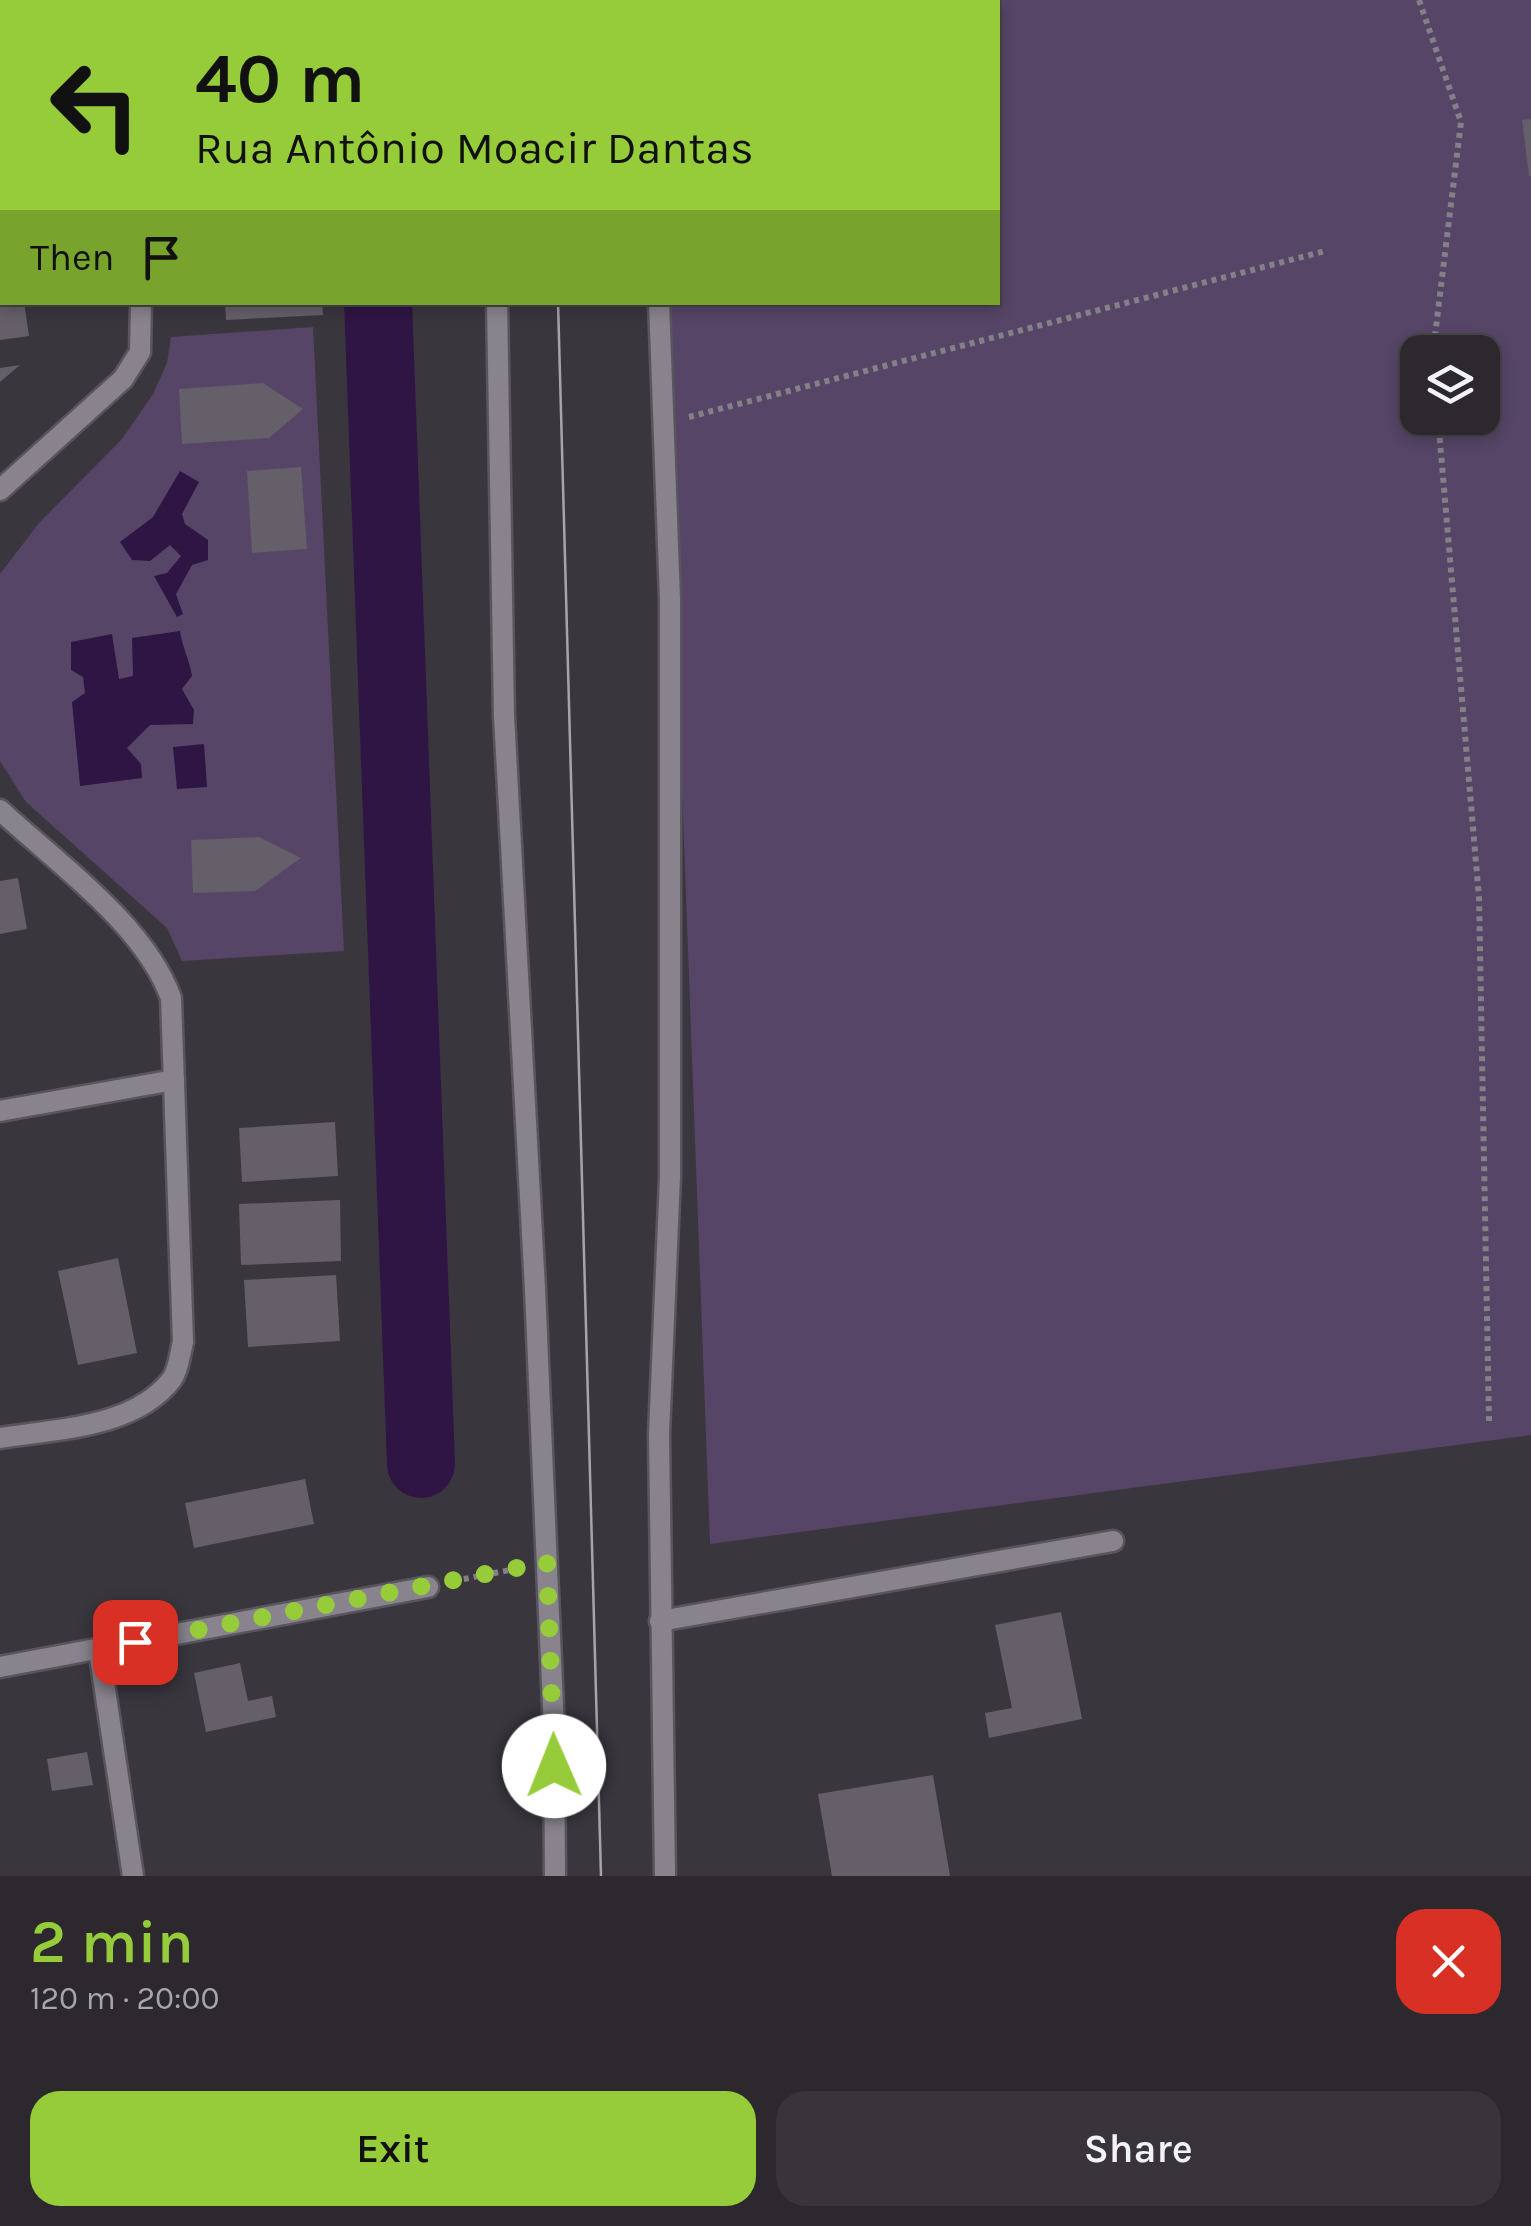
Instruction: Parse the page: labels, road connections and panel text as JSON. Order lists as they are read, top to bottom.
{
  "page": {
    "turn": ["40 m", "Rua Antônio Moacir Dantas"],
    "then": "Then",
    "heading": ["2 min", "120 m · 20:00"],
    "buttons": ["Exit", "Share"]
  }
}
